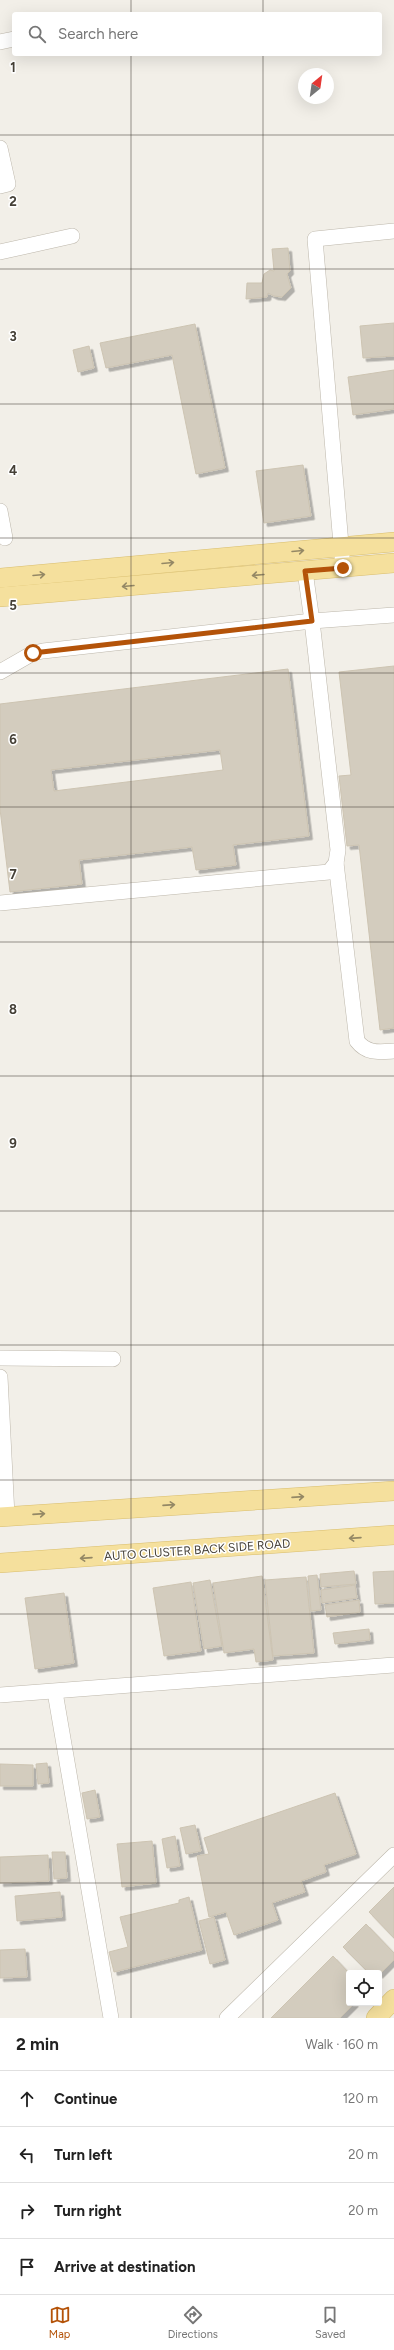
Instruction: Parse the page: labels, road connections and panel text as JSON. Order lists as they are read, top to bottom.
{
  "streets": {
    "main road": ["AUTO CLUSTER BACK SIDE ROAD"]
  },
  "north": "top right",
  "page": {
    "search": "Search here",
    "heading": ["2 min", "Walk · 160 m"],
    "list": [
      ["Continue", "120 m"],
      ["Turn left", "20 m"],
      ["Turn right", "20 m"],
      "Arrive at destination"
    ],
    "nav": ["Map", "Directions", "Saved"]
  },
  "grid": {
    "rows": [
      "1",
      "2",
      "3",
      "4",
      "5",
      "6",
      "7",
      "8",
      "9"
    ]
  }
}
